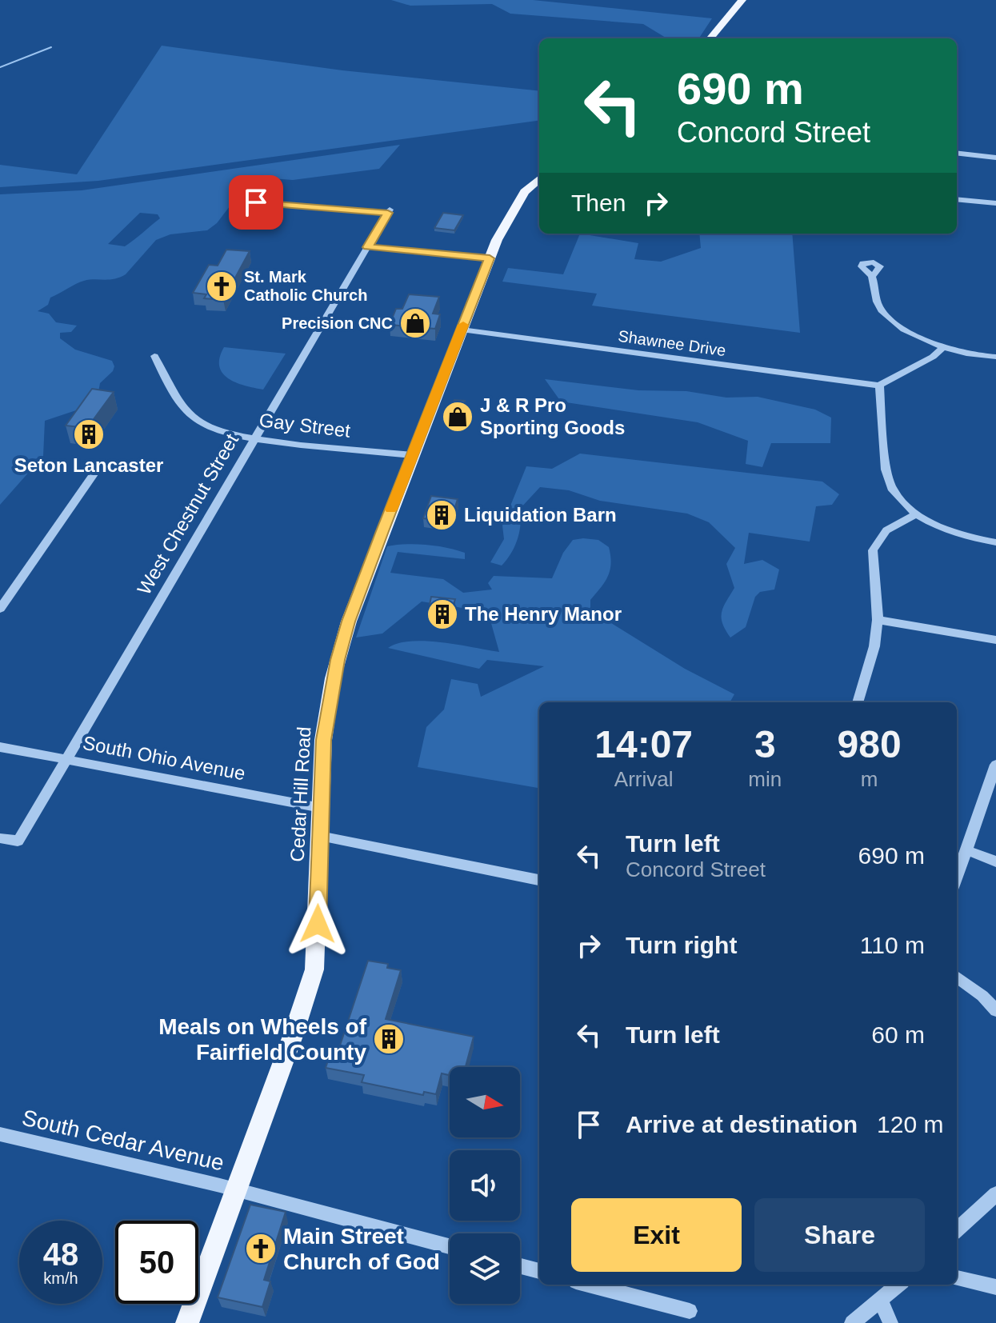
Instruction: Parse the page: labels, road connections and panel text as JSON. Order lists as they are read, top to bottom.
{
  "streets": {
    "main road": ["Cedar Hill Road"],
    "street": [
      "Shawnee Drive",
      "Gay Street",
      "West Chestnut Street",
      "South Ohio Avenue",
      "South Cedar Avenue"
    ]
  },
  "crossings": [
    ["Shawnee Drive", "Cedar Hill Road"],
    ["Gay Street", "West Chestnut Street"],
    ["Gay Street", "Cedar Hill Road"],
    ["West Chestnut Street", "South Ohio Avenue"],
    ["South Ohio Avenue", "Cedar Hill Road"],
    ["Cedar Hill Road", "South Cedar Avenue"]
  ],
  "places": {
    "church": ["St. Mark Catholic Church", "Main Street Church of God"],
    "shop": ["Precision CNC", "J & R Pro Sporting Goods"],
    "building": [
      "Seton Lancaster",
      "Liquidation Barn",
      "The Henry Manor",
      "Meals on Wheels of Fairfield County"
    ]
  },
  "north": "right",
  "page": {
    "turn": ["690 m", "Concord Street"],
    "then": "Then",
    "eta": [
      "14:07",
      "Arrival",
      "3",
      "min",
      "980",
      "m"
    ],
    "list": [
      {
        "name": "Turn left",
        "note": "Concord Street",
        "value": "690 m"
      },
      {
        "name": "Turn right",
        "value": "110 m"
      },
      {
        "name": "Turn left",
        "value": "60 m"
      },
      {
        "name": "Arrive at destination",
        "value": "120 m"
      }
    ],
    "buttons": ["Exit", "Share"],
    "speed": "48 km/h",
    "limit": "50"
  }
}
